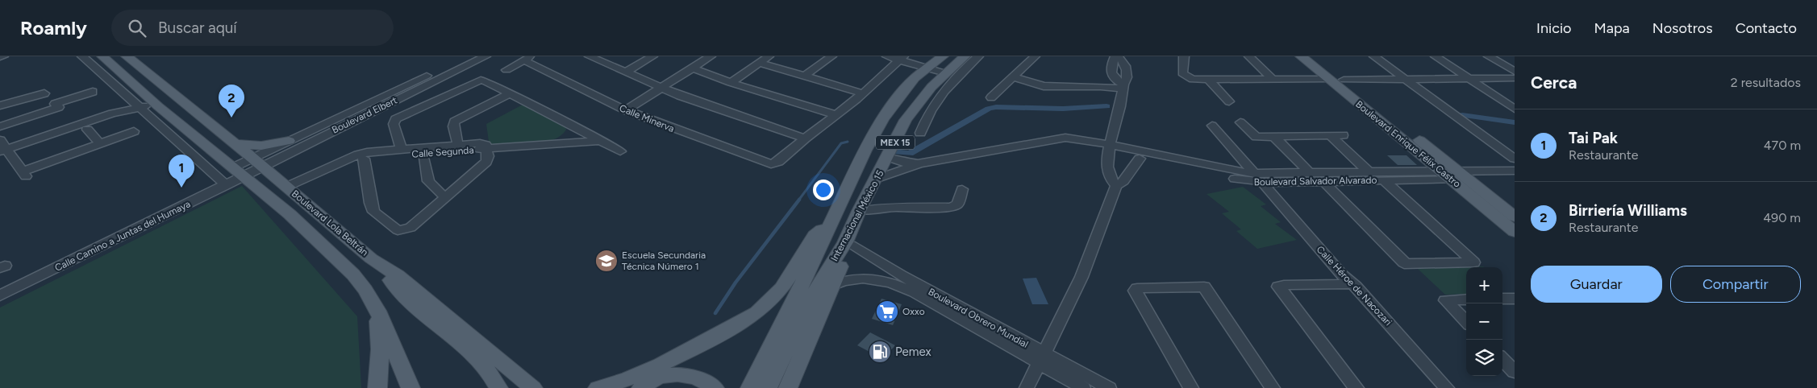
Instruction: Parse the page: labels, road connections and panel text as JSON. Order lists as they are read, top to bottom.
{
  "streets": {
    "main road": [
      "MEX 15",
      "Boulevard Enrique Félix Castro",
      "Internacional México 15",
      "Boulevard Lola Beltrán"
    ],
    "street": [
      "Boulevard Elbert",
      "Calle Minerva",
      "Calle Segunda",
      "Boulevard Salvador Alvarado",
      "Calle Camino a Juntas del Humaya",
      "Calle Héroe de Nacozari",
      "Boulevard Obrero Mundial"
    ]
  },
  "crossings": [
    ["Boulevard Elbert", "Boulevard Lola Beltrán"],
    ["Boulevard Elbert", "Calle Camino a Juntas del Humaya"],
    ["Boulevard Enrique Félix Castro", "Boulevard Salvador Alvarado"],
    ["Calle Segunda", "Boulevard Lola Beltrán"],
    ["Boulevard Salvador Alvarado", "Internacional México 15"],
    ["Boulevard Salvador Alvarado", "Calle Héroe de Nacozari"],
    ["Internacional México 15", "Boulevard Obrero Mundial"],
    ["Boulevard Lola Beltrán", "Calle Camino a Juntas del Humaya"]
  ],
  "places": {
    "school or university": ["Escuela Secundaria Técnica Número 1"],
    "supermarket": ["Oxxo"],
    "fuel station": ["Pemex"]
  },
  "page": {
    "header": "Roamly",
    "search": "Buscar aquí",
    "nav": [
      "Inicio",
      "Mapa",
      "Nosotros",
      "Contacto"
    ],
    "heading": ["Cerca", "2 resultados"],
    "pins": ["2", "1"],
    "list": [
      {
        "mark": "1",
        "name": "Tai Pak",
        "note": "Restaurante",
        "value": "470 m"
      },
      {
        "mark": "2",
        "name": "Birriería Williams",
        "note": "Restaurante",
        "value": "490 m"
      }
    ],
    "buttons": ["Guardar", "Compartir"],
    "map_buttons": ["+", "−"]
  }
}
